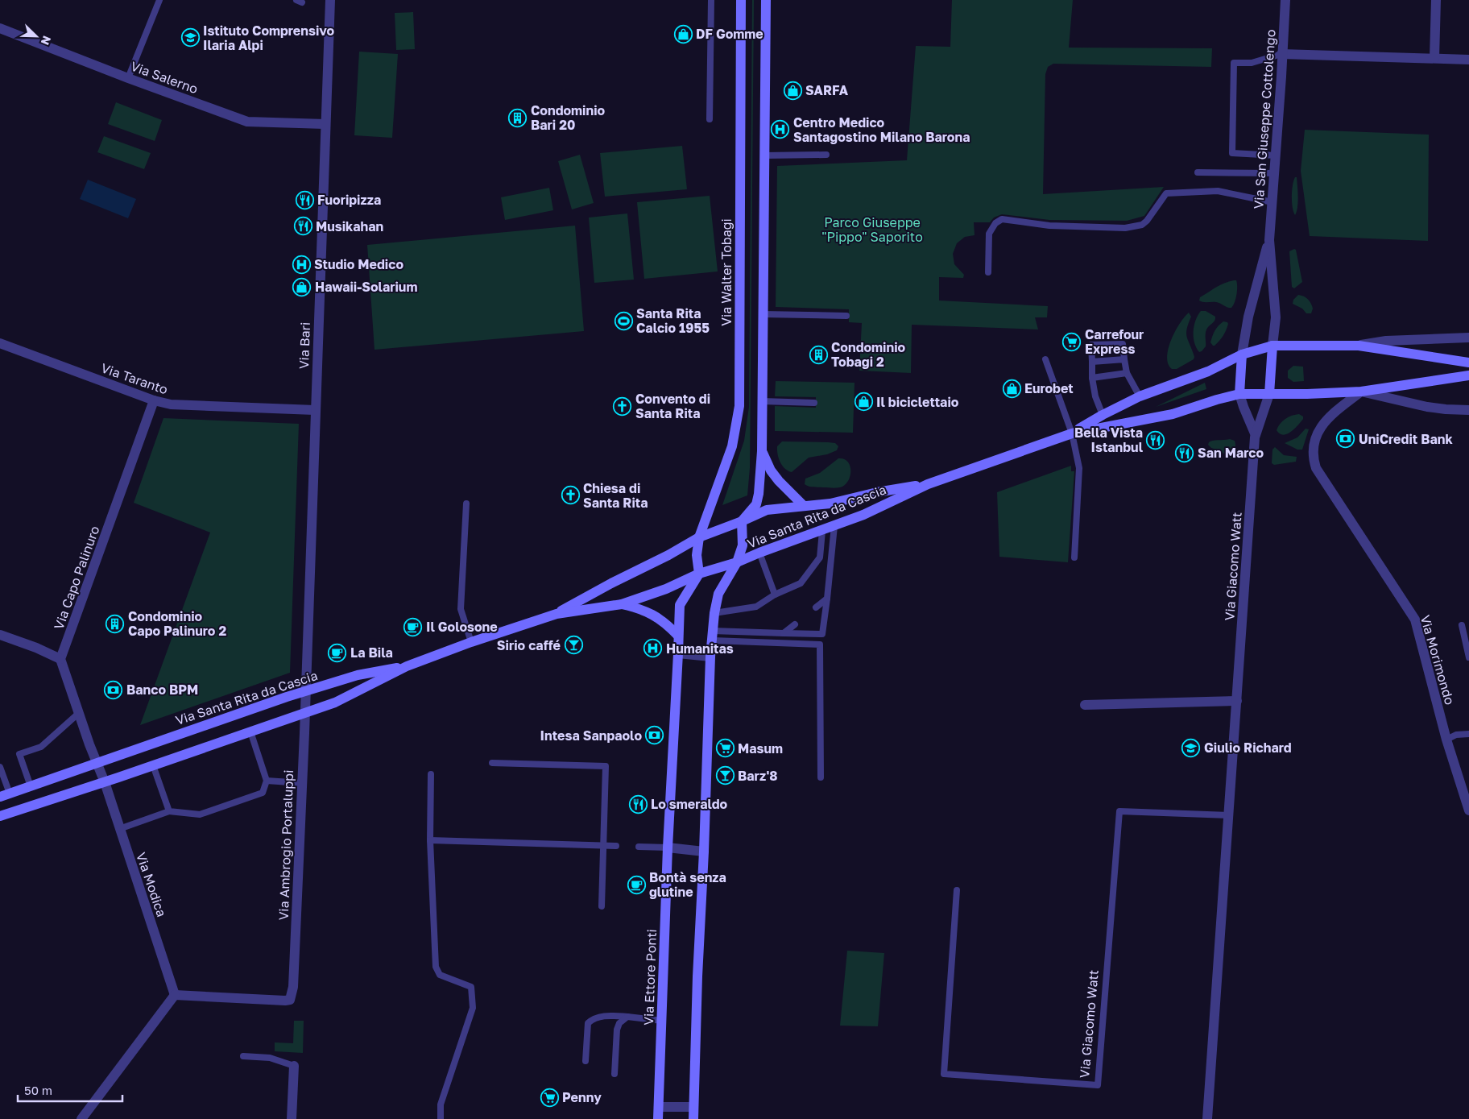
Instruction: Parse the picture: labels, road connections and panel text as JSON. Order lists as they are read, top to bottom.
{
  "streets": {
    "main road": ["Via Walter Tobagi", "Via Santa Rita da Cascia", "Via Ettore Ponti"],
    "street": [
      "Via Salerno",
      "Via San Giuseppe Cottolengo",
      "Via Bari",
      "Via Taranto",
      "Via Giacomo Watt",
      "Via Capo Palinuro",
      "Via Morimondo",
      "Via Ambrogio Portaluppi",
      "Via Modica"
    ]
  },
  "crossings": [
    ["Via Salerno", "Via Bari"],
    ["Via Walter Tobagi", "Via Santa Rita da Cascia"],
    ["Via Walter Tobagi", "Via Ettore Ponti"],
    ["Via Bari", "Via Taranto"],
    ["Via Bari", "Via Santa Rita da Cascia"],
    ["Via Bari", "Via Ambrogio Portaluppi"],
    ["Via Taranto", "Via Capo Palinuro"],
    ["Via Santa Rita da Cascia", "Via Ambrogio Portaluppi"],
    ["Via Santa Rita da Cascia", "Via Modica"],
    ["Via Santa Rita da Cascia", "Via Ettore Ponti"],
    ["Via Ambrogio Portaluppi", "Via Modica"]
  ],
  "parks": ["Parco Giuseppe \"Pippo\" Saporito"],
  "places": {
    "shop": [
      "DF Gomme",
      "SARFA",
      "Hawaii-Solarium",
      "Eurobet",
      "Il biciclettaio"
    ],
    "school or university": ["Istituto Comprensivo Ilaria Alpi", "Giulio Richard"],
    "building": ["Condominio Bari 20", "Condominio Tobagi 2", "Condominio Capo Palinuro 2"],
    "hospital": ["Centro Medico Santagostino Milano Barona", "Studio Medico", "Humanitas"],
    "restaurant": [
      "Fuoripizza",
      "Musikahan",
      "Bella Vista Istanbul",
      "San Marco",
      "Lo smeraldo"
    ],
    "sports": ["Santa Rita Calcio 1955"],
    "supermarket": ["Carrefour Express", "Masum", "Penny"],
    "church": ["Convento di Santa Rita", "Chiesa di Santa Rita"],
    "bank": ["UniCredit Bank", "Banco BPM", "Intesa Sanpaolo"],
    "cafe": ["Il Golosone", "La Bila", "Bontà senza glutine"],
    "bar": ["Sirio caffé", "Barz'8"]
  },
  "scale_bar": "50 m",
  "north": "bottom right"
}
